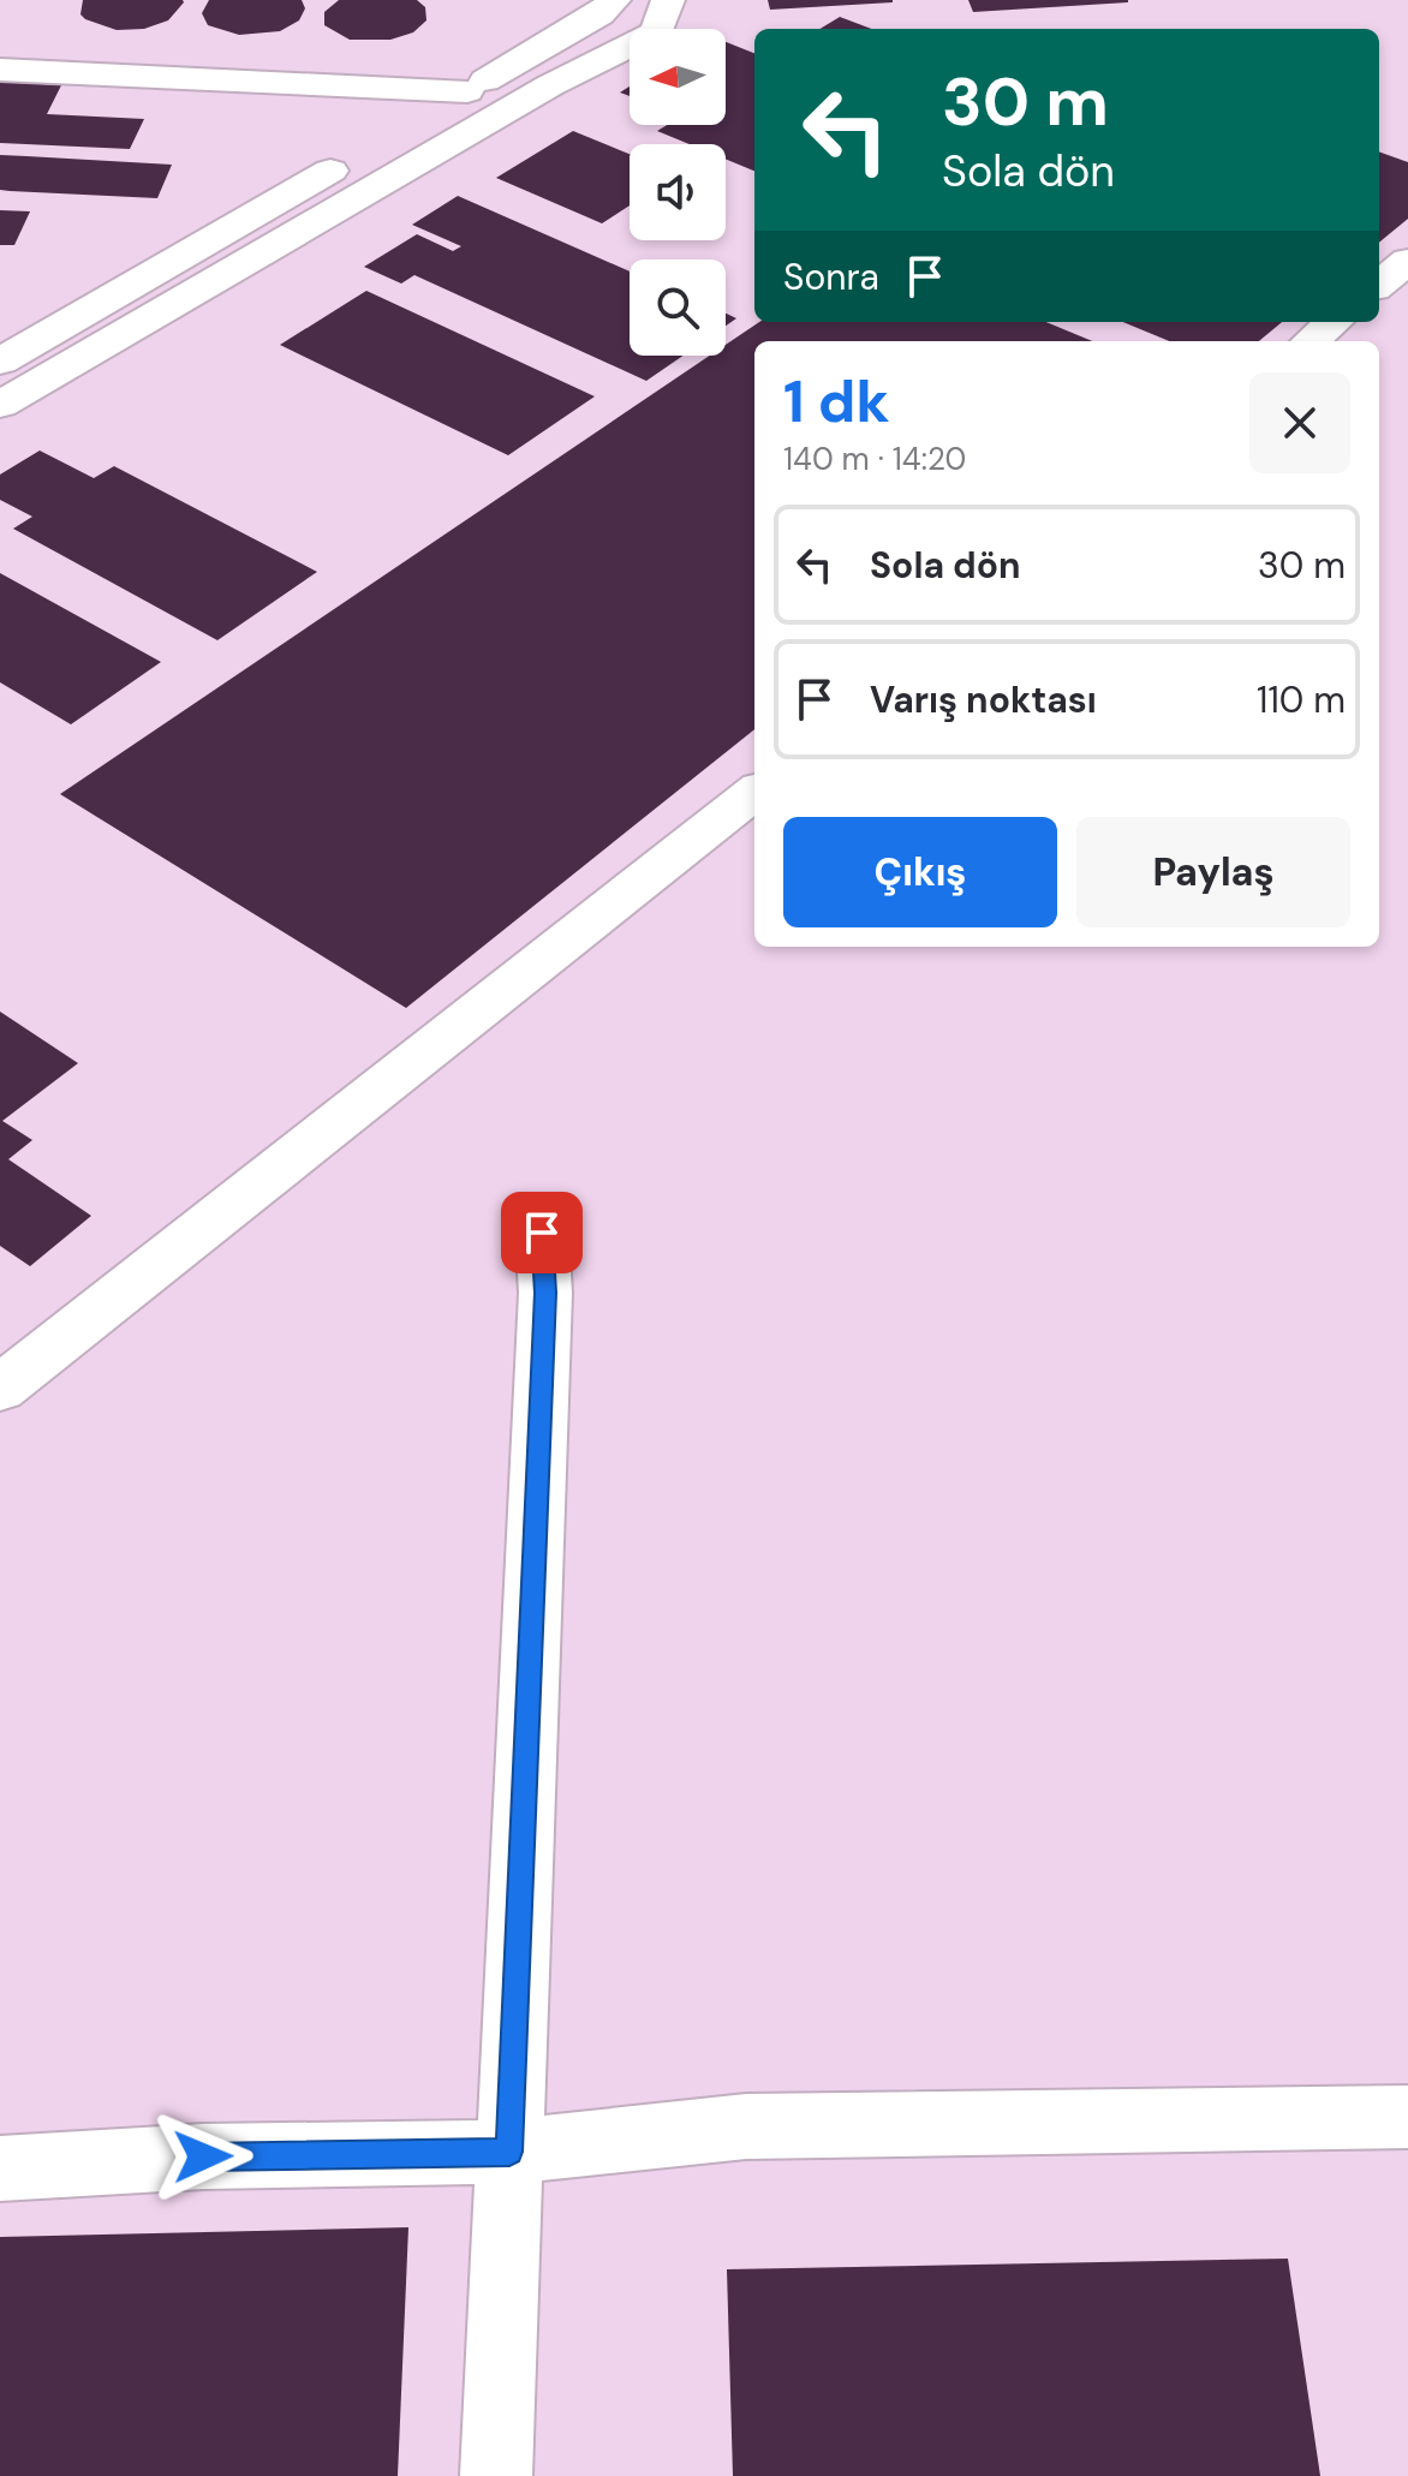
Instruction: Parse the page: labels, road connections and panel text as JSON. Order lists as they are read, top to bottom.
{
  "north": "left",
  "page": {
    "turn": ["30 m", "Sola dön"],
    "then": "Sonra",
    "heading": ["1 dk", "140 m · 14:20"],
    "list": [
      {
        "name": "Sola dön",
        "value": "30 m"
      },
      {
        "name": "Varış noktası",
        "value": "110 m"
      }
    ],
    "buttons": ["Çıkış", "Paylaş"]
  }
}
